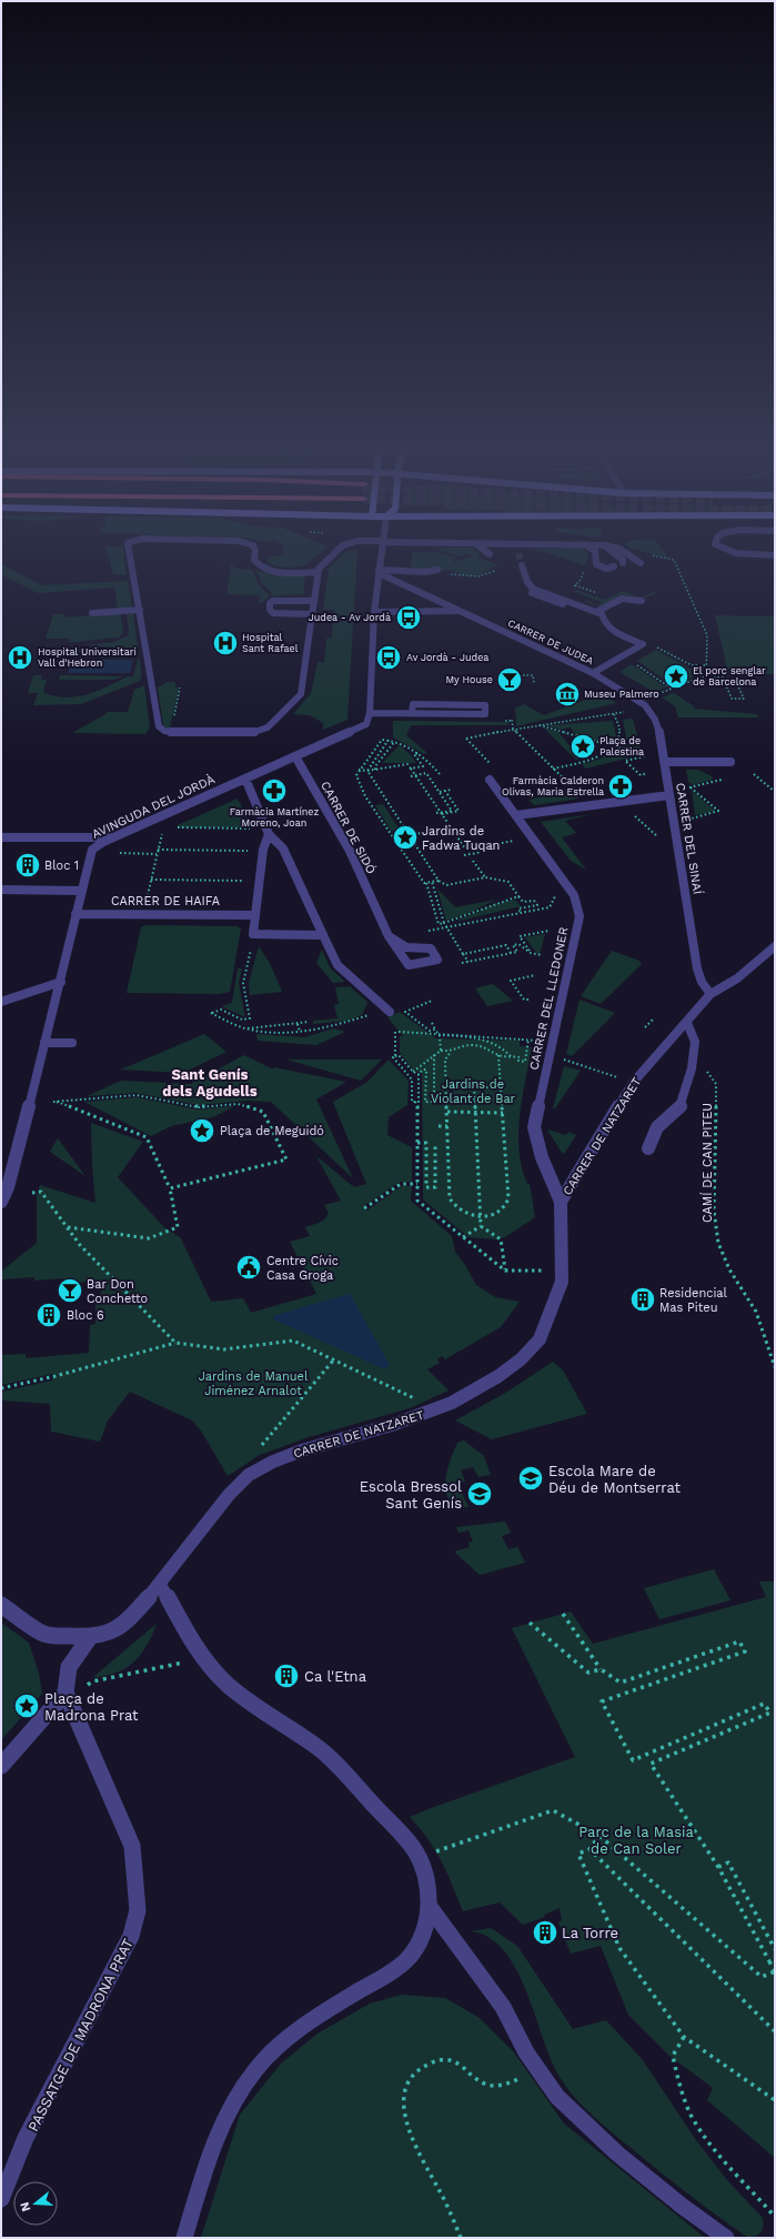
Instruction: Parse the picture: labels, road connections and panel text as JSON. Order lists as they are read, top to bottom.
{
  "streets": {
    "street": [
      "CARRER DE JUDEA",
      "AVINGUDA DEL JORDÀ",
      "CARRER DE SIDÓ",
      "CARRER DEL SINAÍ",
      "CARRER DE HAIFA",
      "CARRER DEL LLEDONER",
      "CARRER DE NATZARET",
      "PASSATGE DE MADRONA PRAT"
    ],
    "path": ["CAMÍ DE CAN PITEU"]
  },
  "crossings": [
    ["CARRER DE JUDEA", "CARRER DEL SINAÍ"],
    ["AVINGUDA DEL JORDÀ", "CARRER DE SIDÓ"],
    ["AVINGUDA DEL JORDÀ", "CARRER DE HAIFA"],
    ["CARRER DEL SINAÍ", "CARRER DE NATZARET"],
    ["CARRER DEL LLEDONER", "CARRER DE NATZARET"]
  ],
  "districts": ["Sant Genís dels Agudells"],
  "parks": ["Jardins de Violant de Bar", "Jardins de Manuel Jiménez Arnalot", "Parc de la Masia de Can Soler"],
  "places": {
    "bus stop": ["Judea - Av Jordà", "Av Jordà - Judea"],
    "hospital": ["Hospital Sant Rafael", "Hospital Universitari Vall d'Hebron"],
    "place": [
      "El porc senglar de Barcelona",
      "Plaça de Palestina",
      "Jardins de Fadwa Tuqan",
      "Plaça de Meguidó",
      "Plaça de Madrona Prat"
    ],
    "bar": ["My House", "Bar Don Conchetto"],
    "museum": ["Museu Palmero"],
    "pharmacy": ["Farmàcia Calderon Olivas, Maria Estrella", "Farmàcia Martínez Moreno, Joan"],
    "building": [
      "Bloc 1",
      "Residencial Mas Piteu",
      "Bloc 6",
      "Ca l'Etna",
      "La Torre"
    ],
    "public building": ["Centre Cívic Casa Groga"],
    "school or university": ["Escola Mare de Déu de Montserrat", "Escola Bressol Sant Genís"]
  },
  "north": "left"
}
